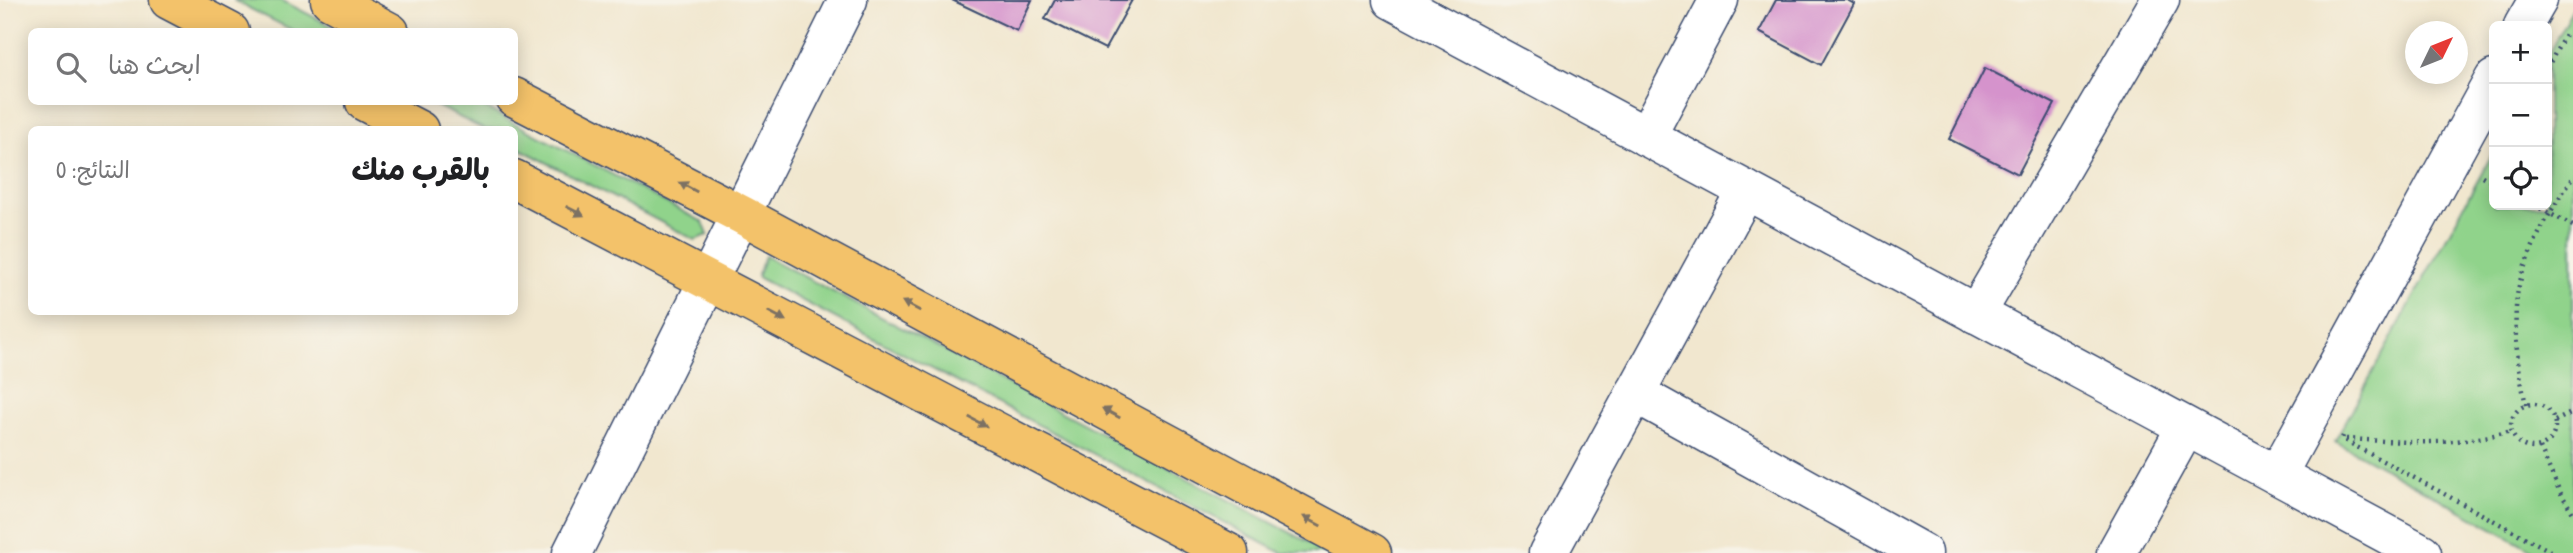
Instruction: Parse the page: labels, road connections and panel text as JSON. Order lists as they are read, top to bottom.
{
  "north": "top right",
  "page": {
    "map_buttons": ["+", "−"],
    "search": "ابحث هنا",
    "heading": ["بالقرب منك", "النتائج: 0"]
  }
}
